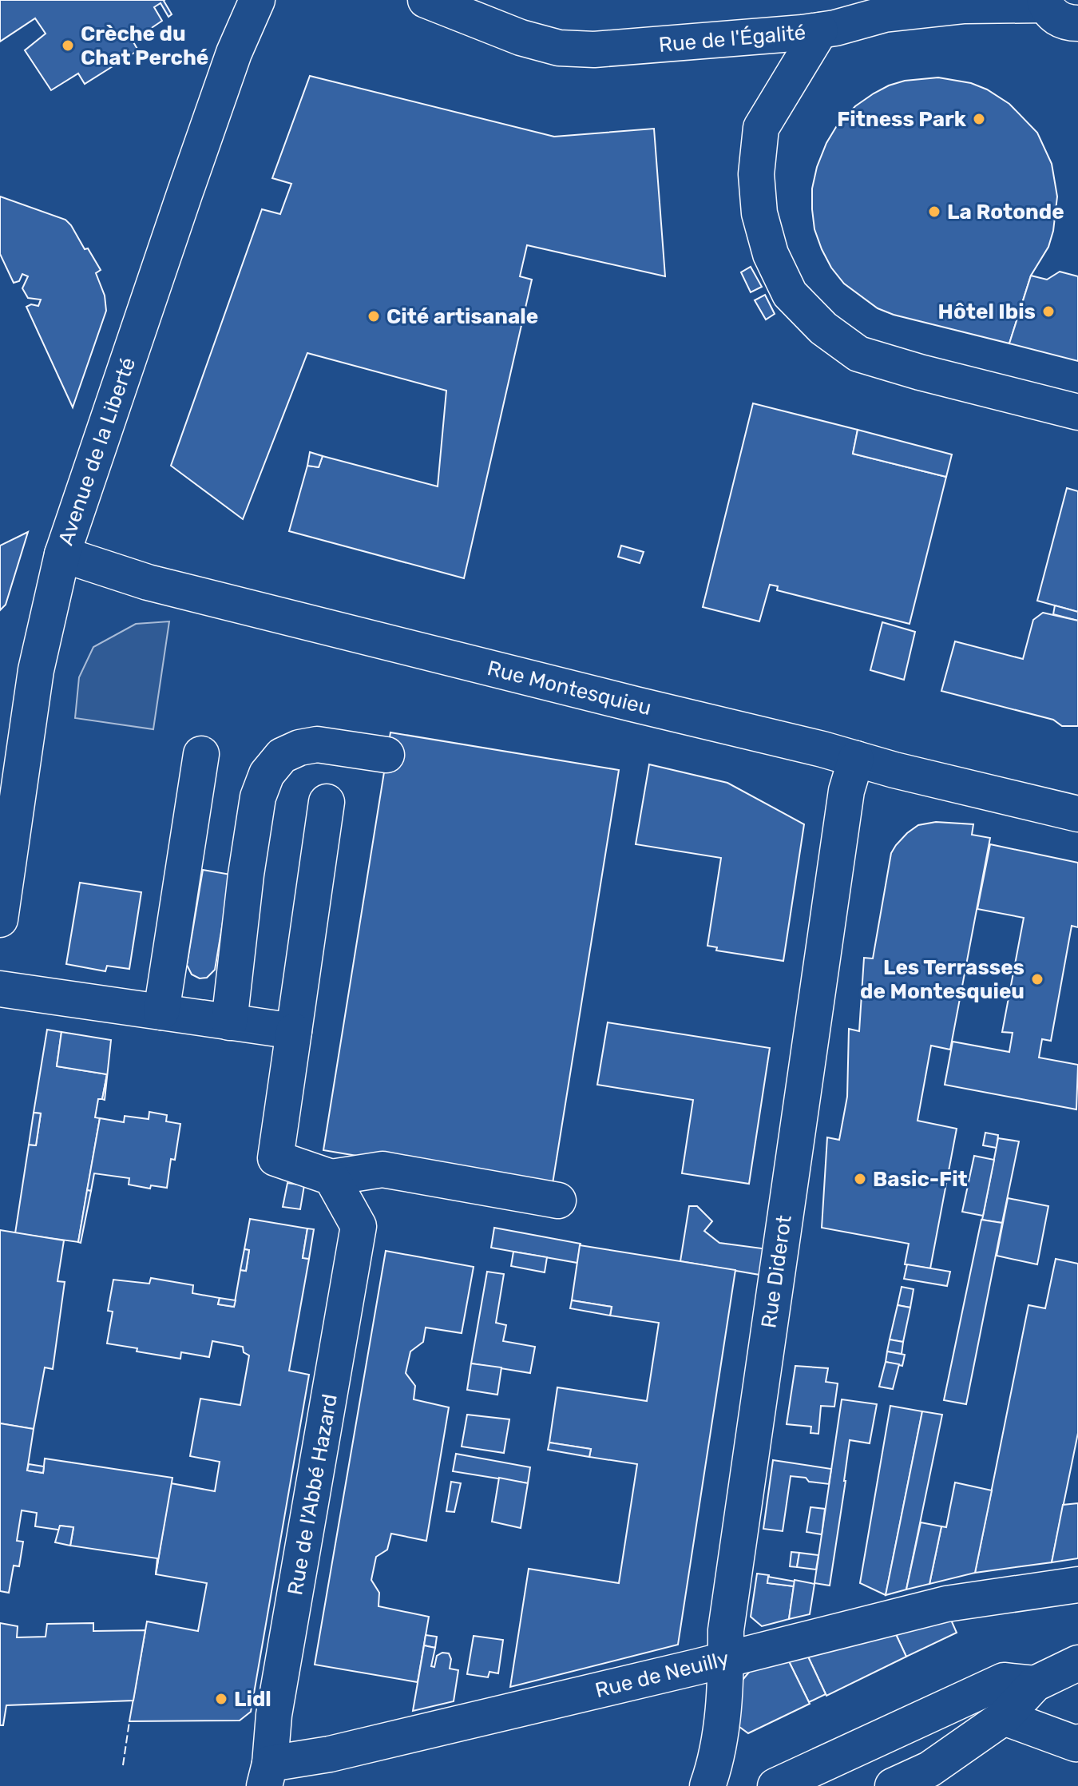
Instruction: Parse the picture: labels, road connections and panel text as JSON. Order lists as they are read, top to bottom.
{
  "streets": {
    "street": [
      "Rue de l'Égalité",
      "Avenue de la Liberté",
      "Rue Montesquieu",
      "Rue Diderot",
      "Rue de l'Abbé Hazard",
      "Rue de Neuilly"
    ]
  },
  "crossings": [
    ["Avenue de la Liberté", "Rue Montesquieu"],
    ["Rue Montesquieu", "Rue Diderot"],
    ["Rue Diderot", "Rue de Neuilly"],
    ["Rue de l'Abbé Hazard", "Rue de Neuilly"]
  ],
  "places": [
    "Crèche du Chat Perché",
    "Fitness Park",
    "La Rotonde",
    "Hôtel Ibis",
    "Cité artisanale",
    "Les Terrasses de Montesquieu",
    "Basic-Fit",
    "Lidl"
  ]
}
